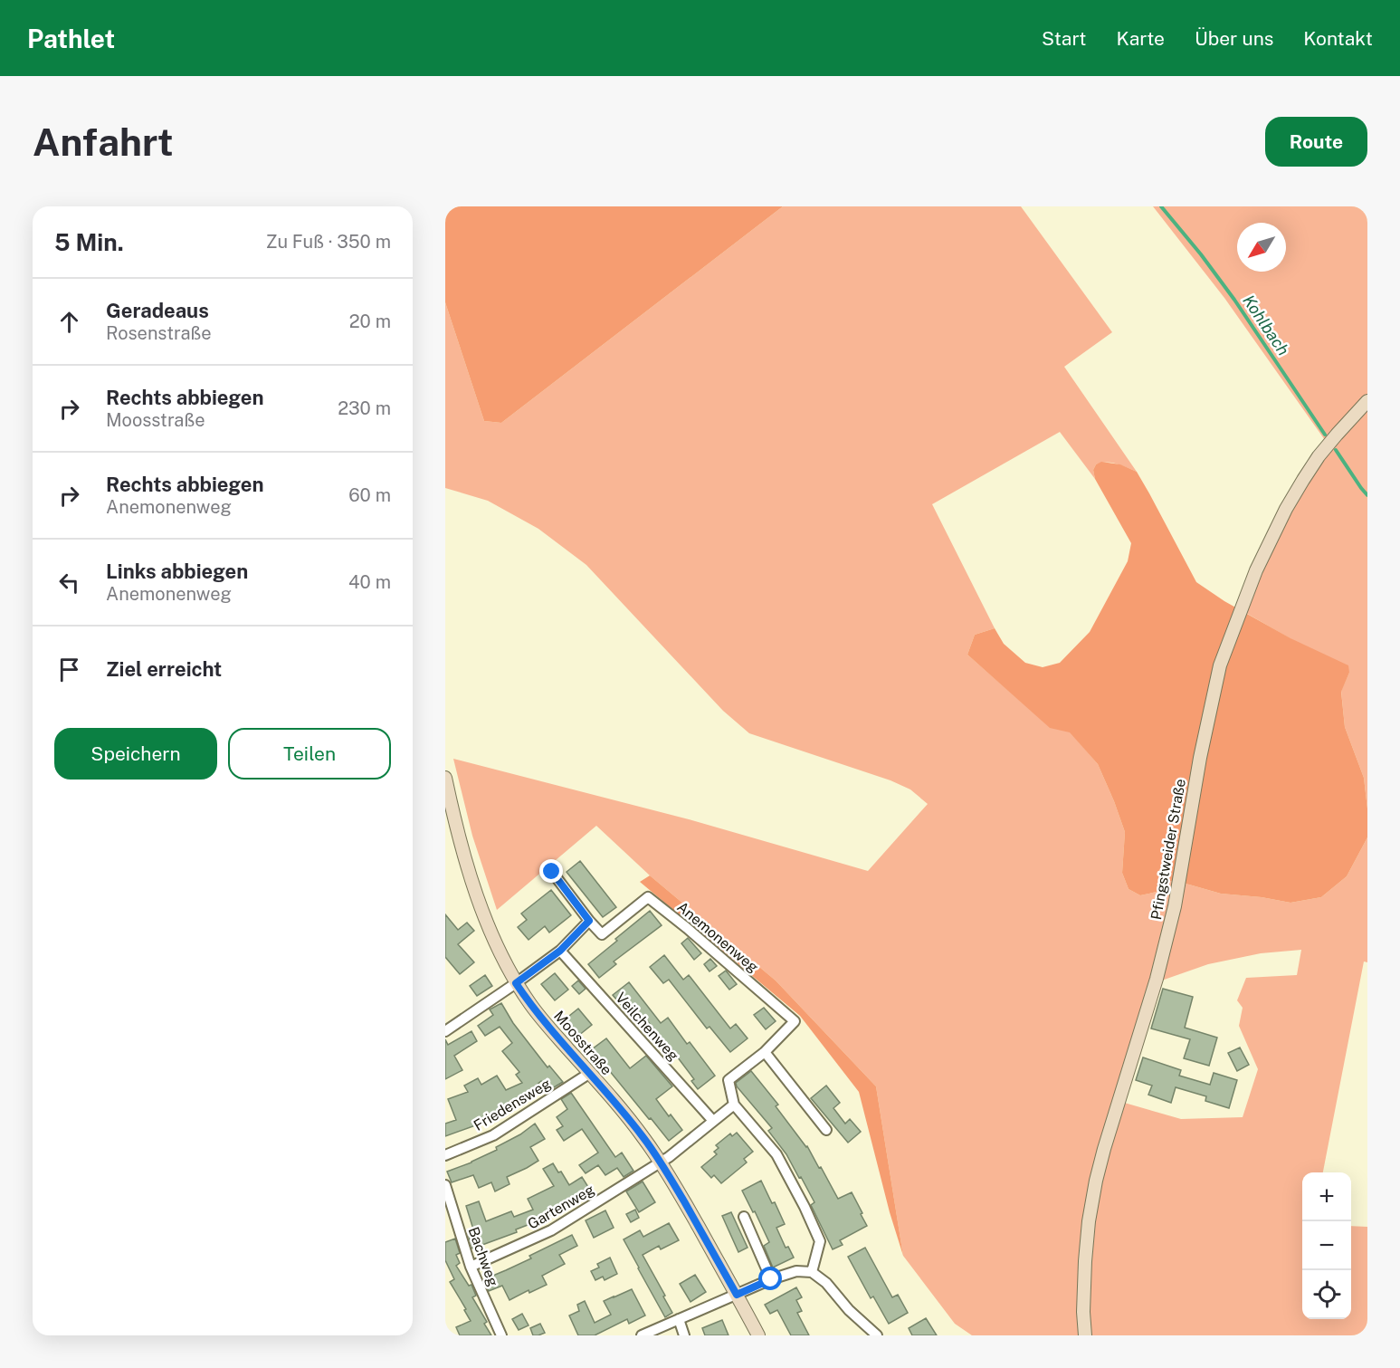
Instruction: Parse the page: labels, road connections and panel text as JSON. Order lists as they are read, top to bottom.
{
  "streets": {
    "street": [
      "Pfingstweider Straße",
      "Anemonenweg",
      "Veilchenweg",
      "Moosstraße",
      "Friedensweg",
      "Gartenweg",
      "Bachweg"
    ]
  },
  "crossings": [
    ["Moosstraße", "Friedensweg"],
    ["Moosstraße", "Gartenweg"],
    ["Gartenweg", "Bachweg"]
  ],
  "water": ["Kohlbach"],
  "north": "bottom left",
  "page": {
    "header": "Pathlet",
    "nav": [
      "Start",
      "Karte",
      "Über uns",
      "Kontakt"
    ],
    "buttons": [
      "Route",
      ["Speichern", "Teilen"]
    ],
    "title": "Anfahrt",
    "heading": ["5 Min.", "Zu Fuß · 350 m"],
    "list": [
      ["Geradeaus", "Rosenstraße", "20 m"],
      ["Rechts abbiegen", "Moosstraße", "230 m"],
      ["Rechts abbiegen", "Anemonenweg", "60 m"],
      ["Links abbiegen", "Anemonenweg", "40 m"],
      "Ziel erreicht"
    ],
    "map_buttons": ["+", "−"]
  }
}
